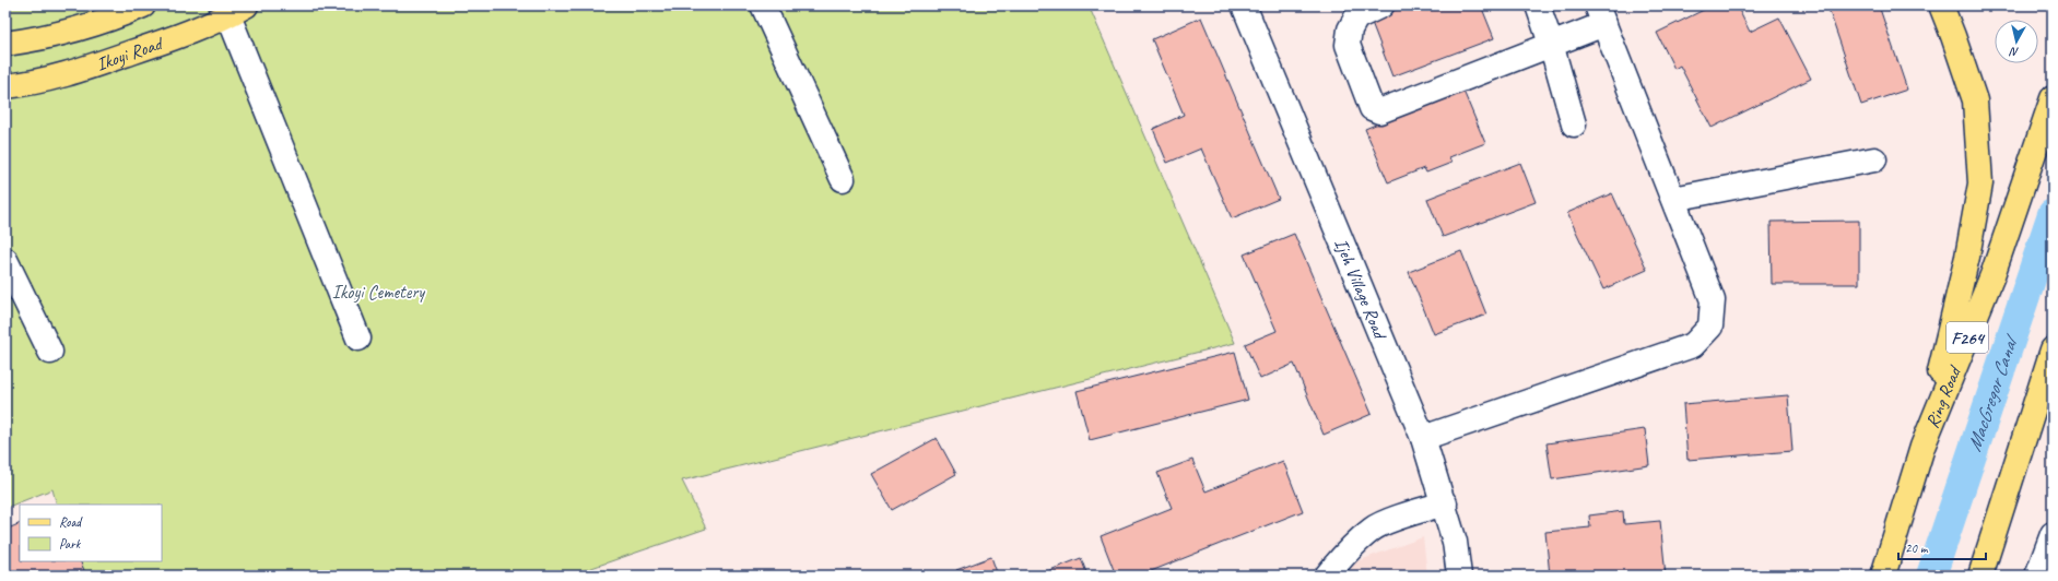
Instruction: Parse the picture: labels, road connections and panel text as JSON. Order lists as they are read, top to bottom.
{
  "streets": {
    "main road": ["Ikoyi Road", "F264", "Ring Road"],
    "street": ["Ijeh Village Road"]
  },
  "water": ["MacGregor Canal"],
  "parks": ["Ikoyi Cemetery"],
  "legend": ["Road", "Park"],
  "scale_bar": "20 m",
  "north": "bottom"
}
